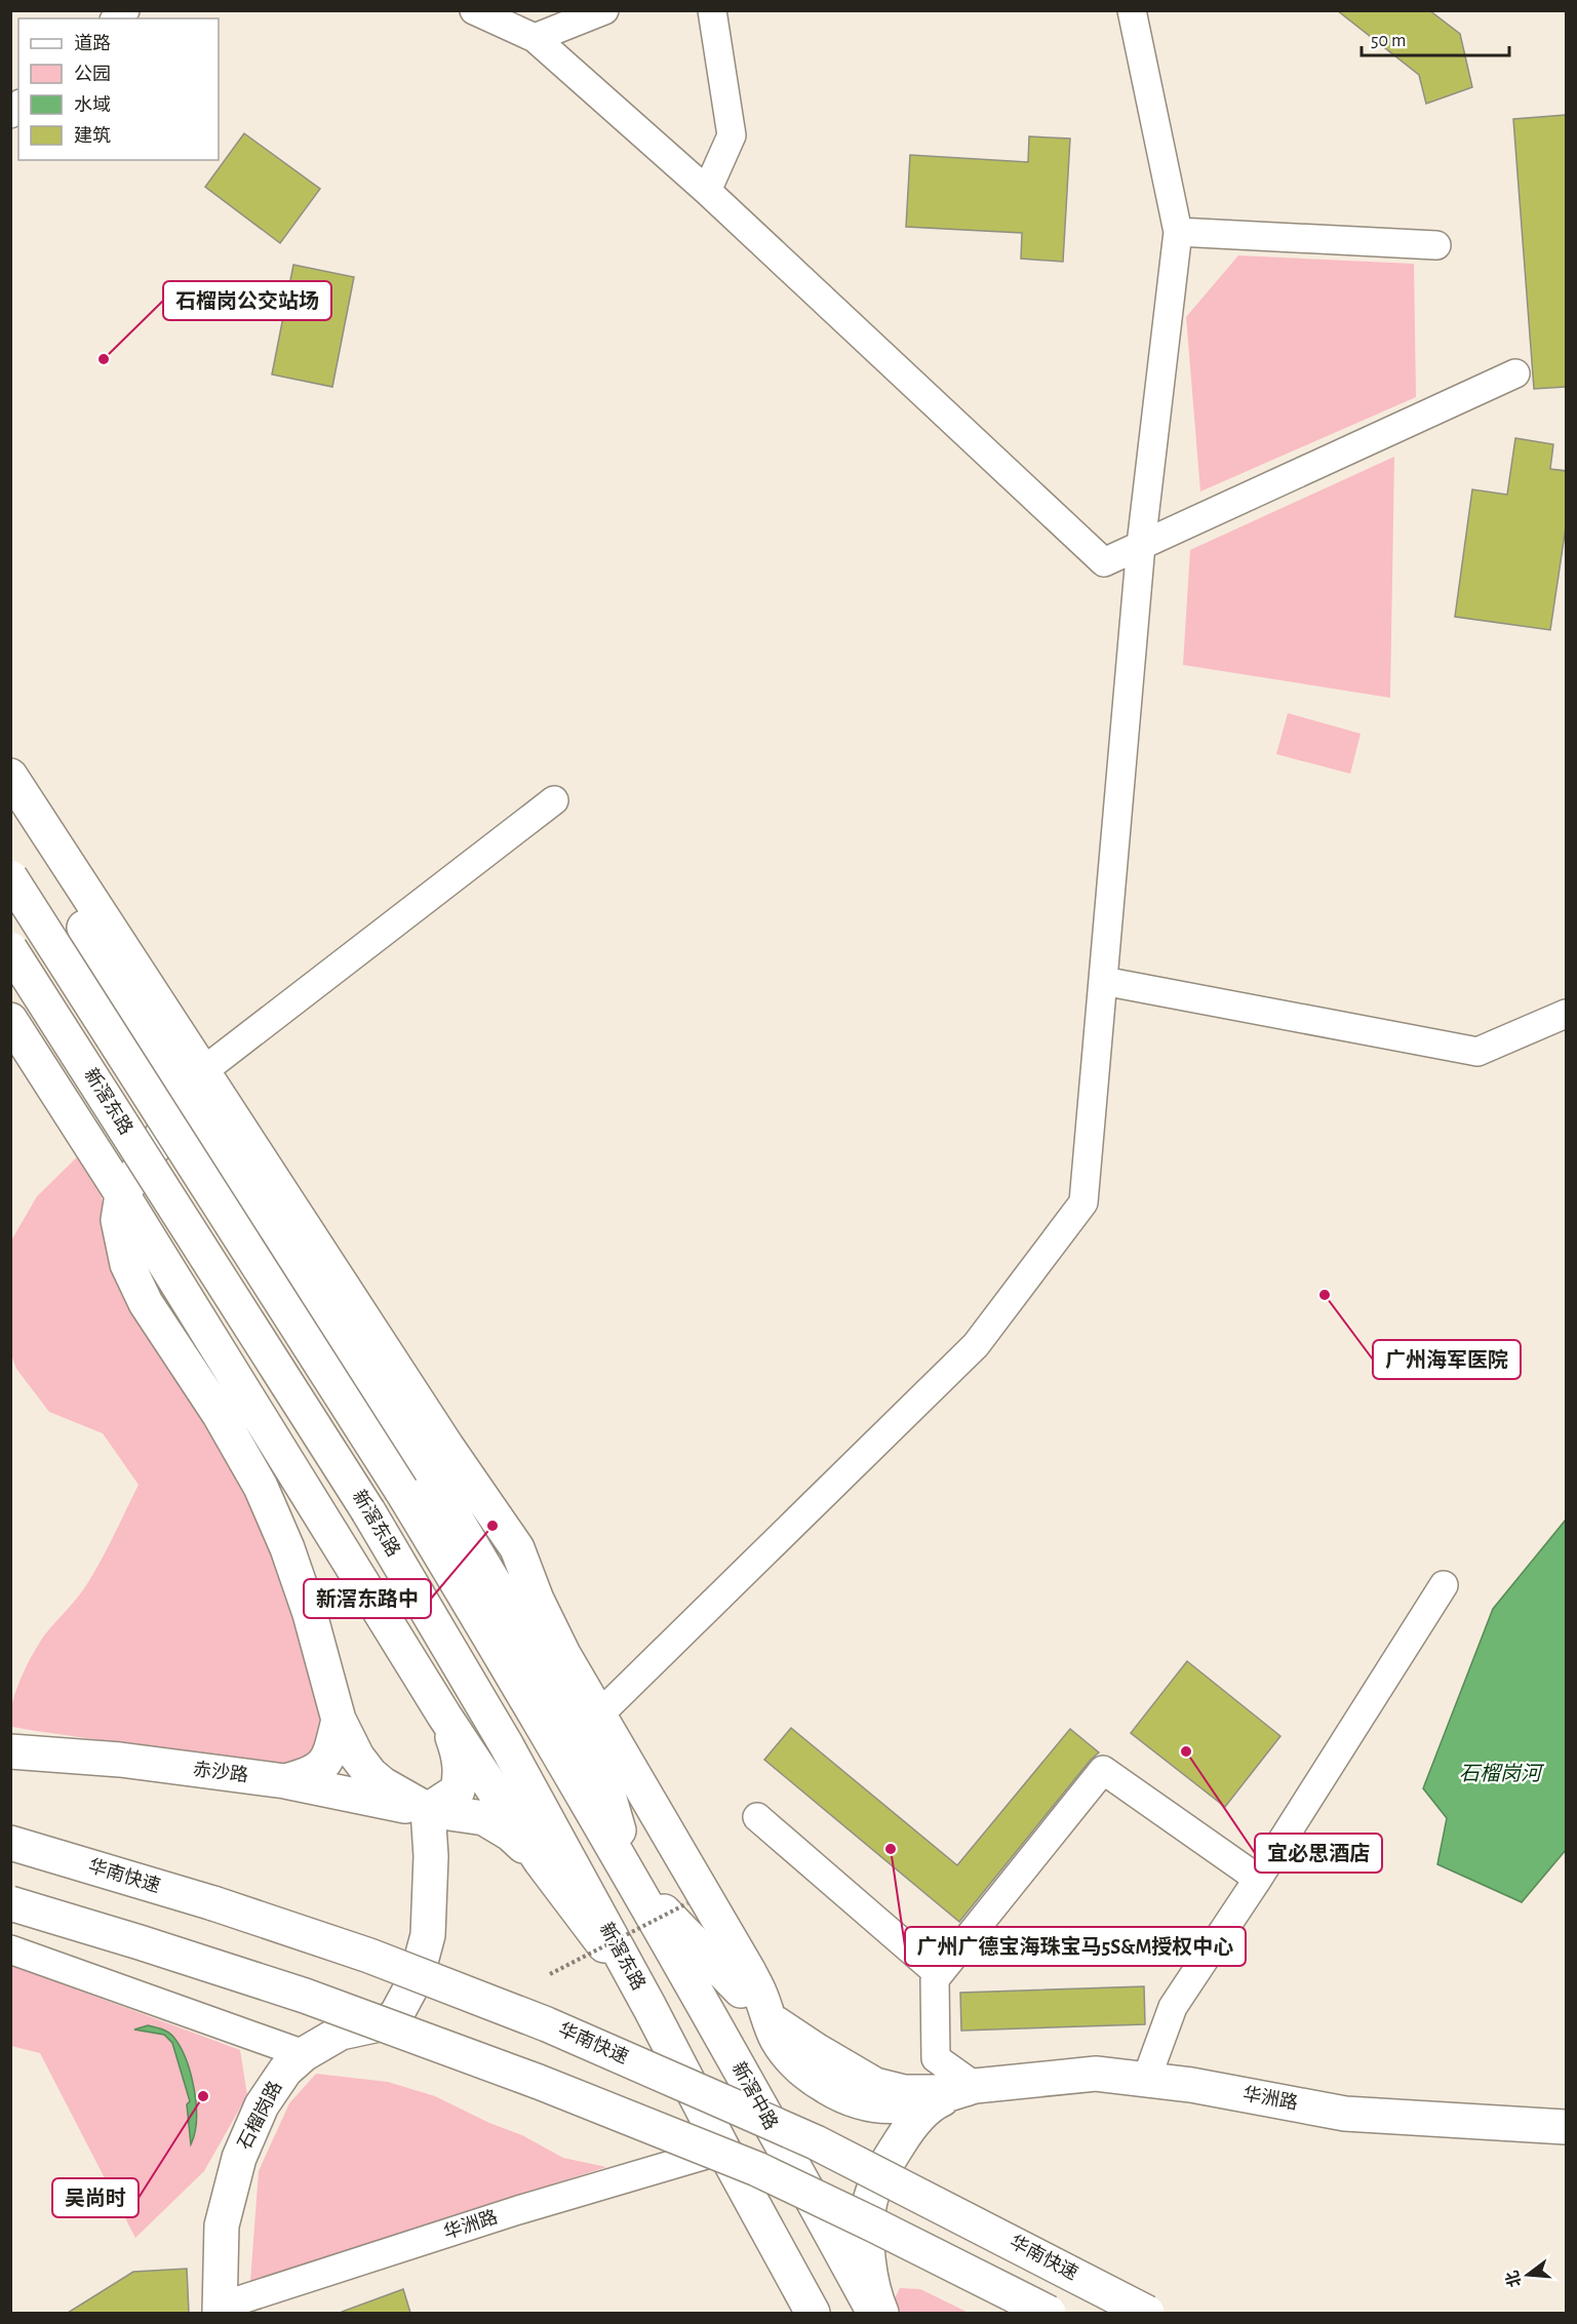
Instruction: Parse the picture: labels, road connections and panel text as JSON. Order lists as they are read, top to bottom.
{
  "streets": {
    "main road": [
      "新滘东路",
      "赤沙路",
      "华南快速",
      "新滘中路",
      "华洲路",
      "石榴岗路"
    ]
  },
  "crossings": [
    ["新滘东路", "新滘中路"],
    ["新滘东路", "华洲路"],
    ["赤沙路", "石榴岗路"],
    ["华洲路", "石榴岗路"]
  ],
  "water": ["石榴岗河"],
  "places": [
    "石榴岗公交站场",
    "广州海军医院",
    "新滘东路中",
    "宜必思酒店",
    "广州广德宝海珠宝马5S&M授权中心",
    "吴尚时"
  ],
  "legend": [
    "道路",
    "公园",
    "水域",
    "建筑"
  ],
  "scale_bar": "50 m",
  "north": "left"
}
